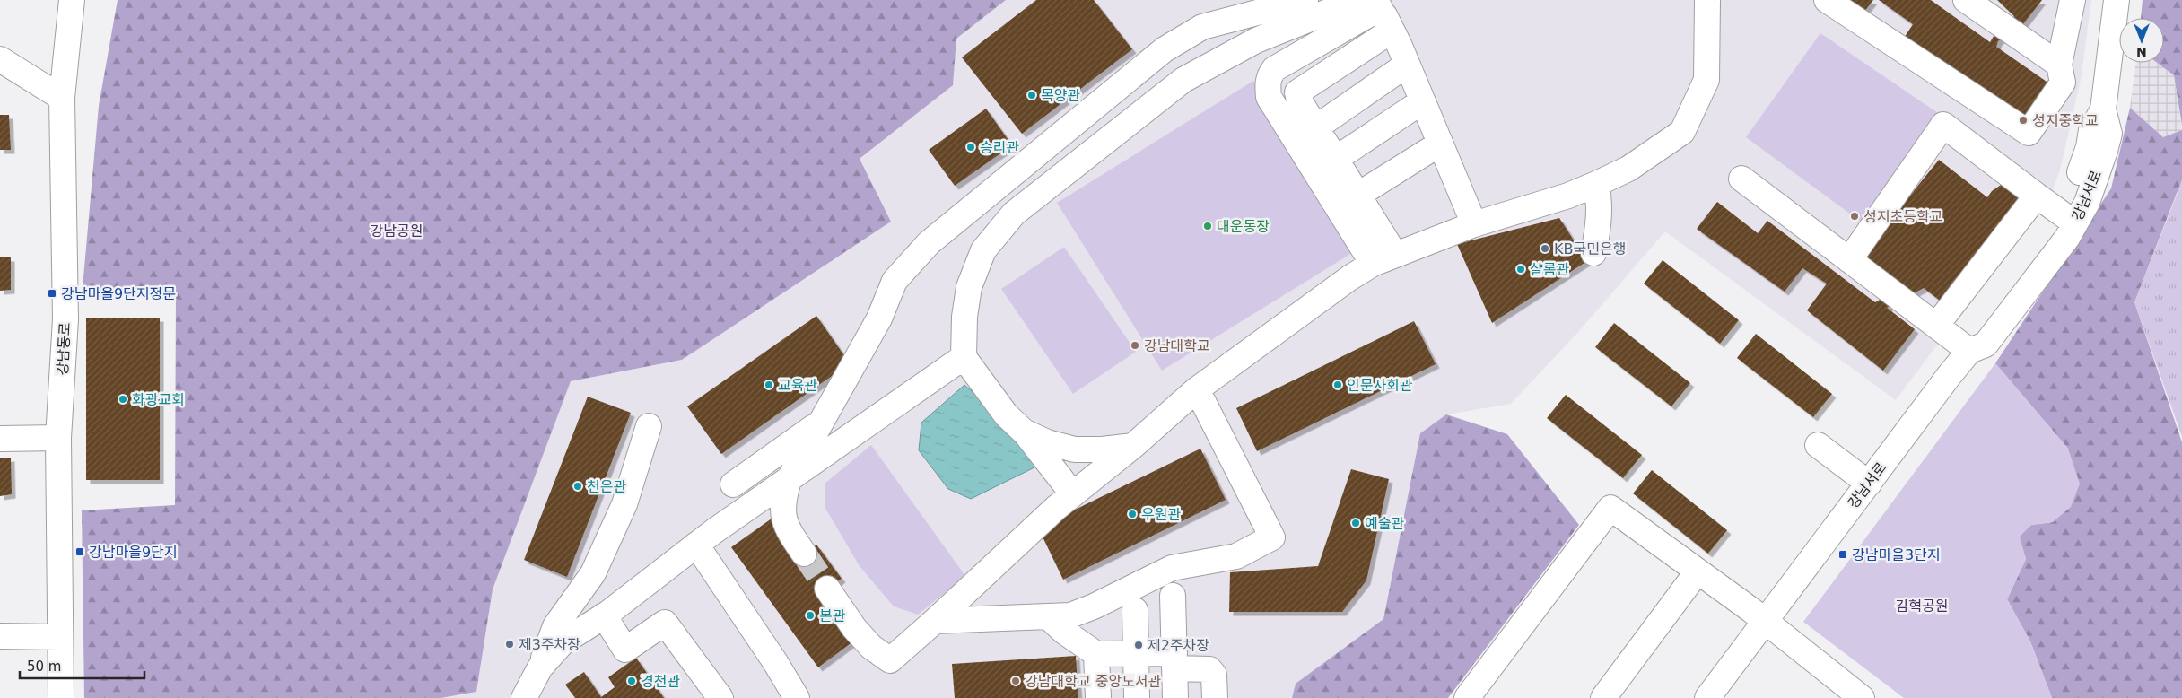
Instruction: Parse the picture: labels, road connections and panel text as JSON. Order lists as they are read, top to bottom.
{
  "streets": {
    "street": ["강남서로", "강남동로"]
  },
  "parks": ["강남공원", "김혁공원"],
  "places": {
    "other": [
      "목양관",
      "성지중학교",
      "승리관",
      "성지초등학교",
      "대운동장",
      "KB국민은행",
      "샬롬관",
      "강남대학교",
      "교육관",
      "인문사회관",
      "화광교회",
      "천은관",
      "우원관",
      "예술관",
      "본관",
      "제3주차장",
      "제2주차장",
      "경천관",
      "강남대학교 중앙도서관"
    ],
    "transit": ["강남마을9단지정문", "강남마을9단지", "강남마을3단지"]
  },
  "scale_bar": "50 m",
  "north": "bottom"
}
